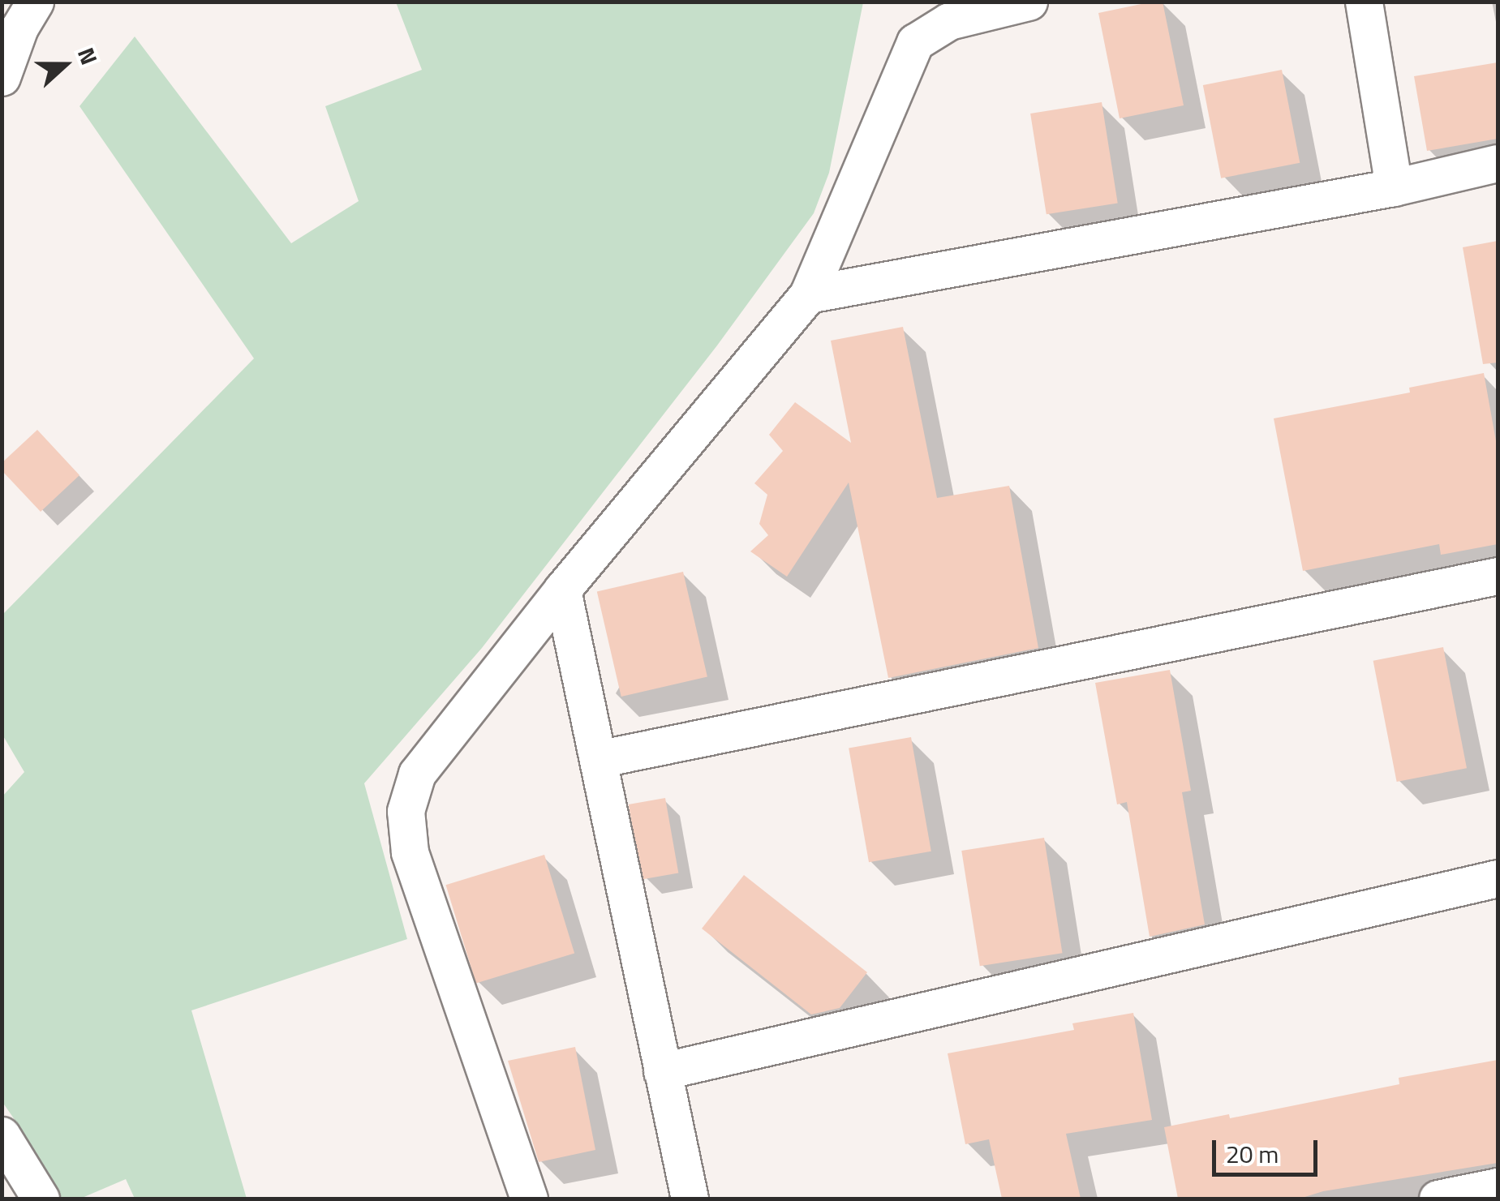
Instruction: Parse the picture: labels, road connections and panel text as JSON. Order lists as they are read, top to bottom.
{
  "scale_bar": "20 m",
  "north": "right"
}
